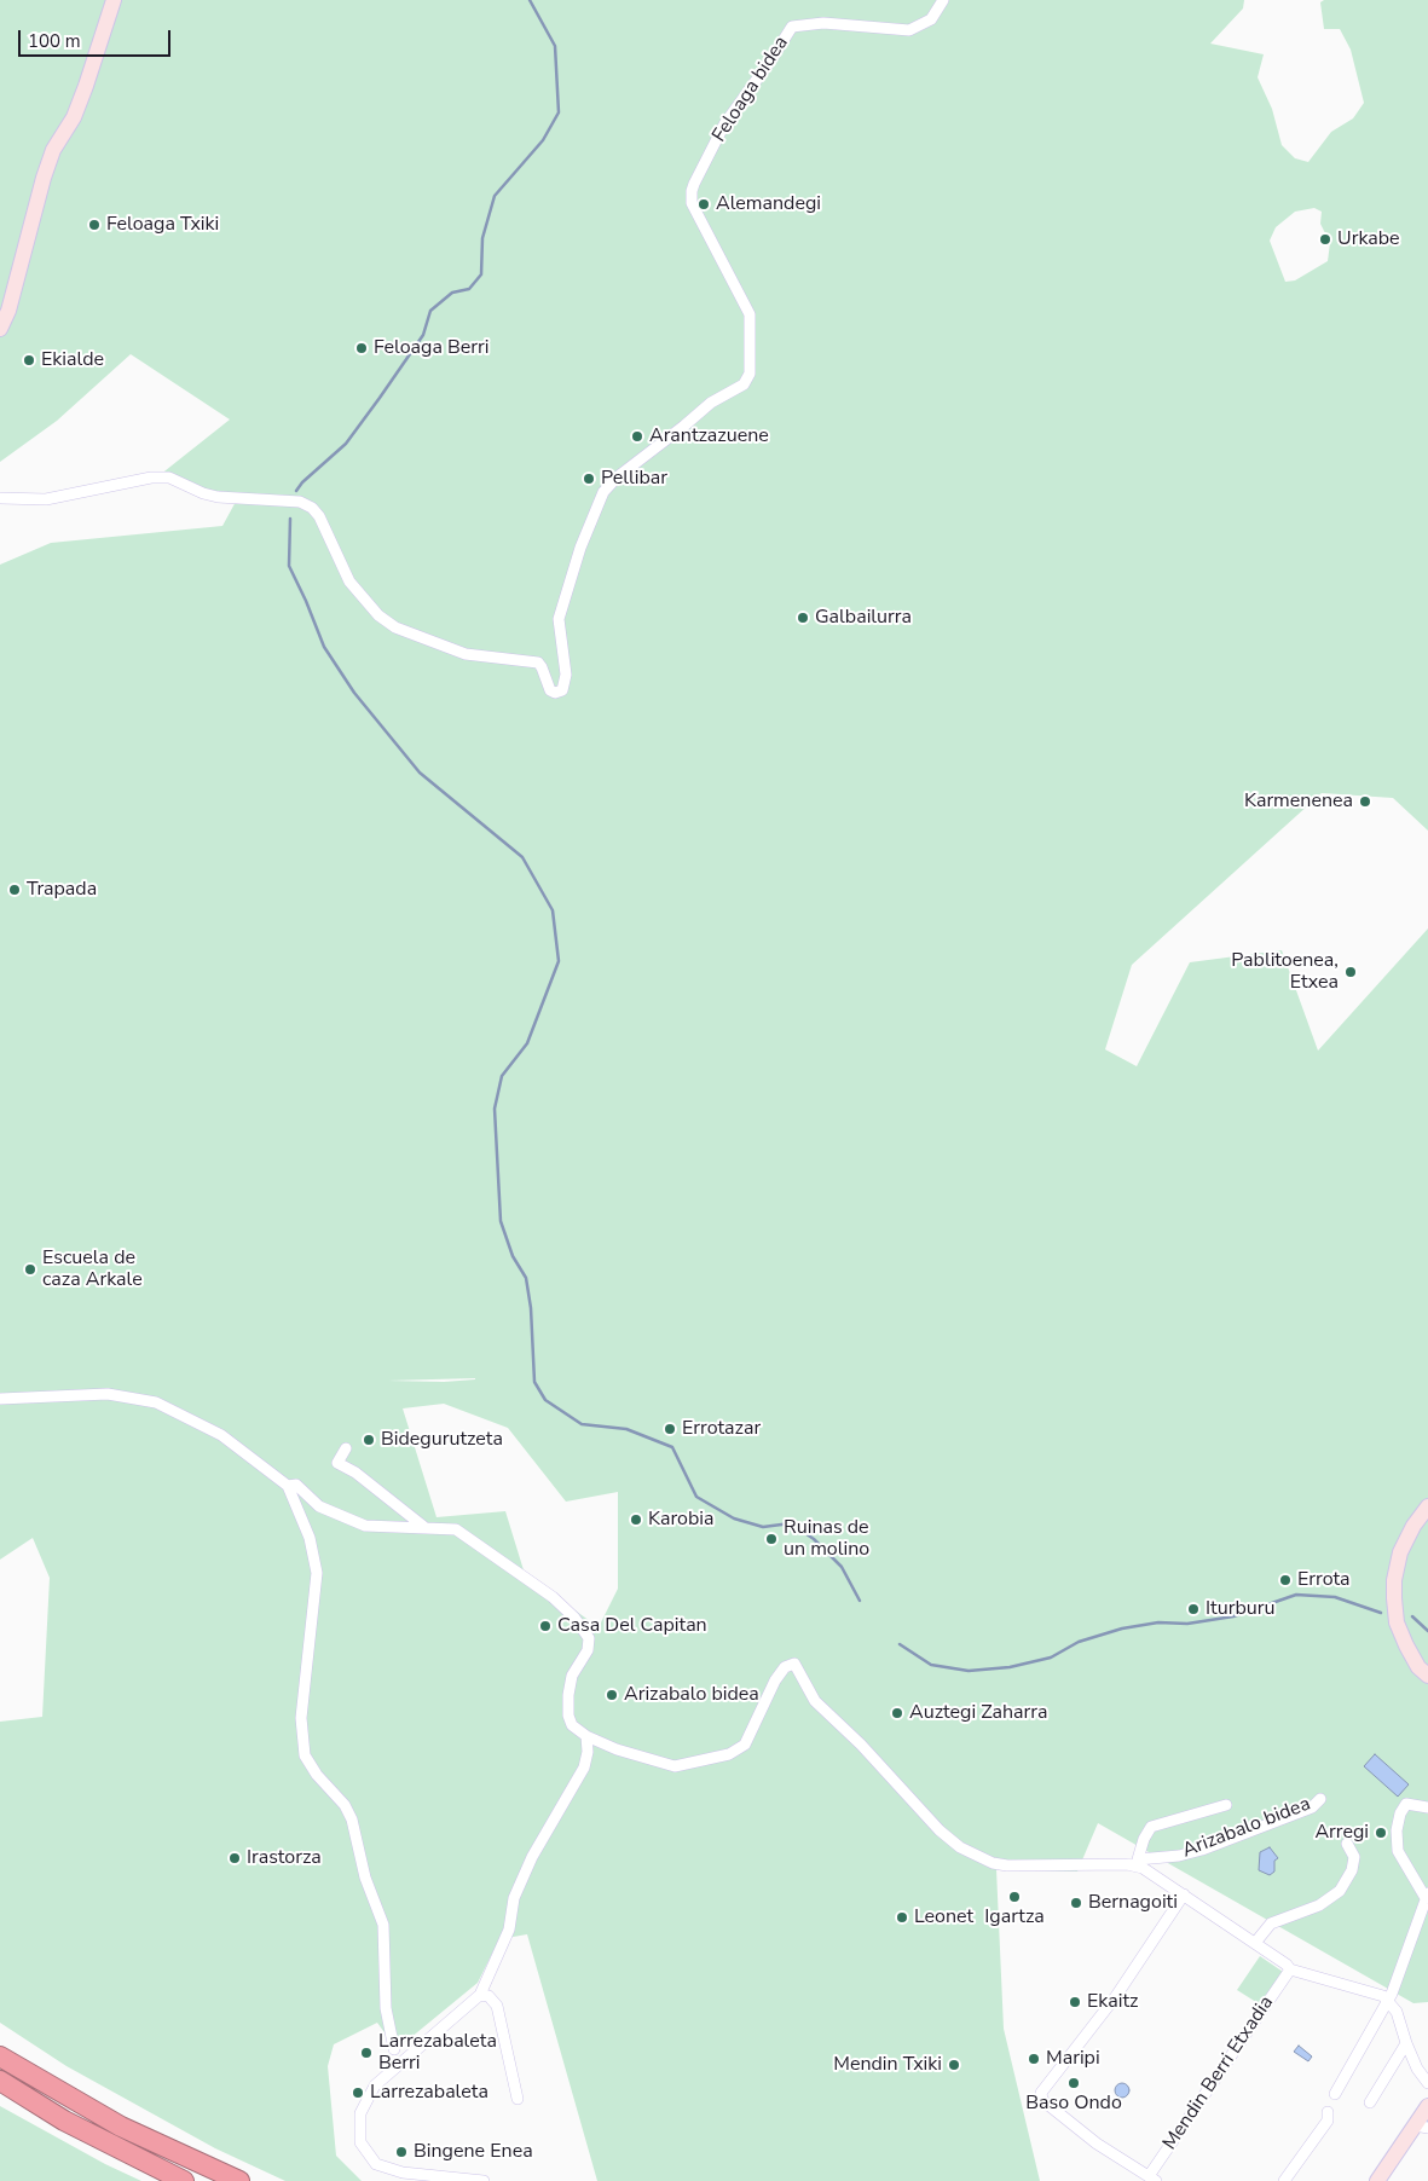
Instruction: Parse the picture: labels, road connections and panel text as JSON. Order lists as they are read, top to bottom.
{
  "streets": {
    "street": ["Feloaga bidea", "Arizabalo bidea", "Mendin Berri Etxadia"]
  },
  "crossings": [
    ["Arizabalo bidea", "Mendin Berri Etxadia"]
  ],
  "places": [
    "Alemandegi",
    "Feloaga Txiki",
    "Urkabe",
    "Feloaga Berri",
    "Ekialde",
    "Arantzazuene",
    "Pellibar",
    "Galbailurra",
    "Karmenenea",
    "Trapada",
    "Pablitoenea, Etxea",
    "Escuela de caza Arkale",
    "Errotazar",
    "Bidegurutzeta",
    "Karobia",
    "Ruinas de un molino",
    "Errota",
    "Iturburu",
    "Casa Del Capitan",
    "Arizabalo bidea",
    "Auztegi Zaharra",
    "Arregi",
    "Irastorza",
    "Igartza",
    "Bernagoiti",
    "Leonet",
    "Ekaitz",
    "Larrezabaleta Berri",
    "Maripi",
    "Mendin Txiki",
    "Baso Ondo",
    "Larrezabaleta",
    "Bingene Enea"
  ],
  "scale_bar": "100 m"
}
